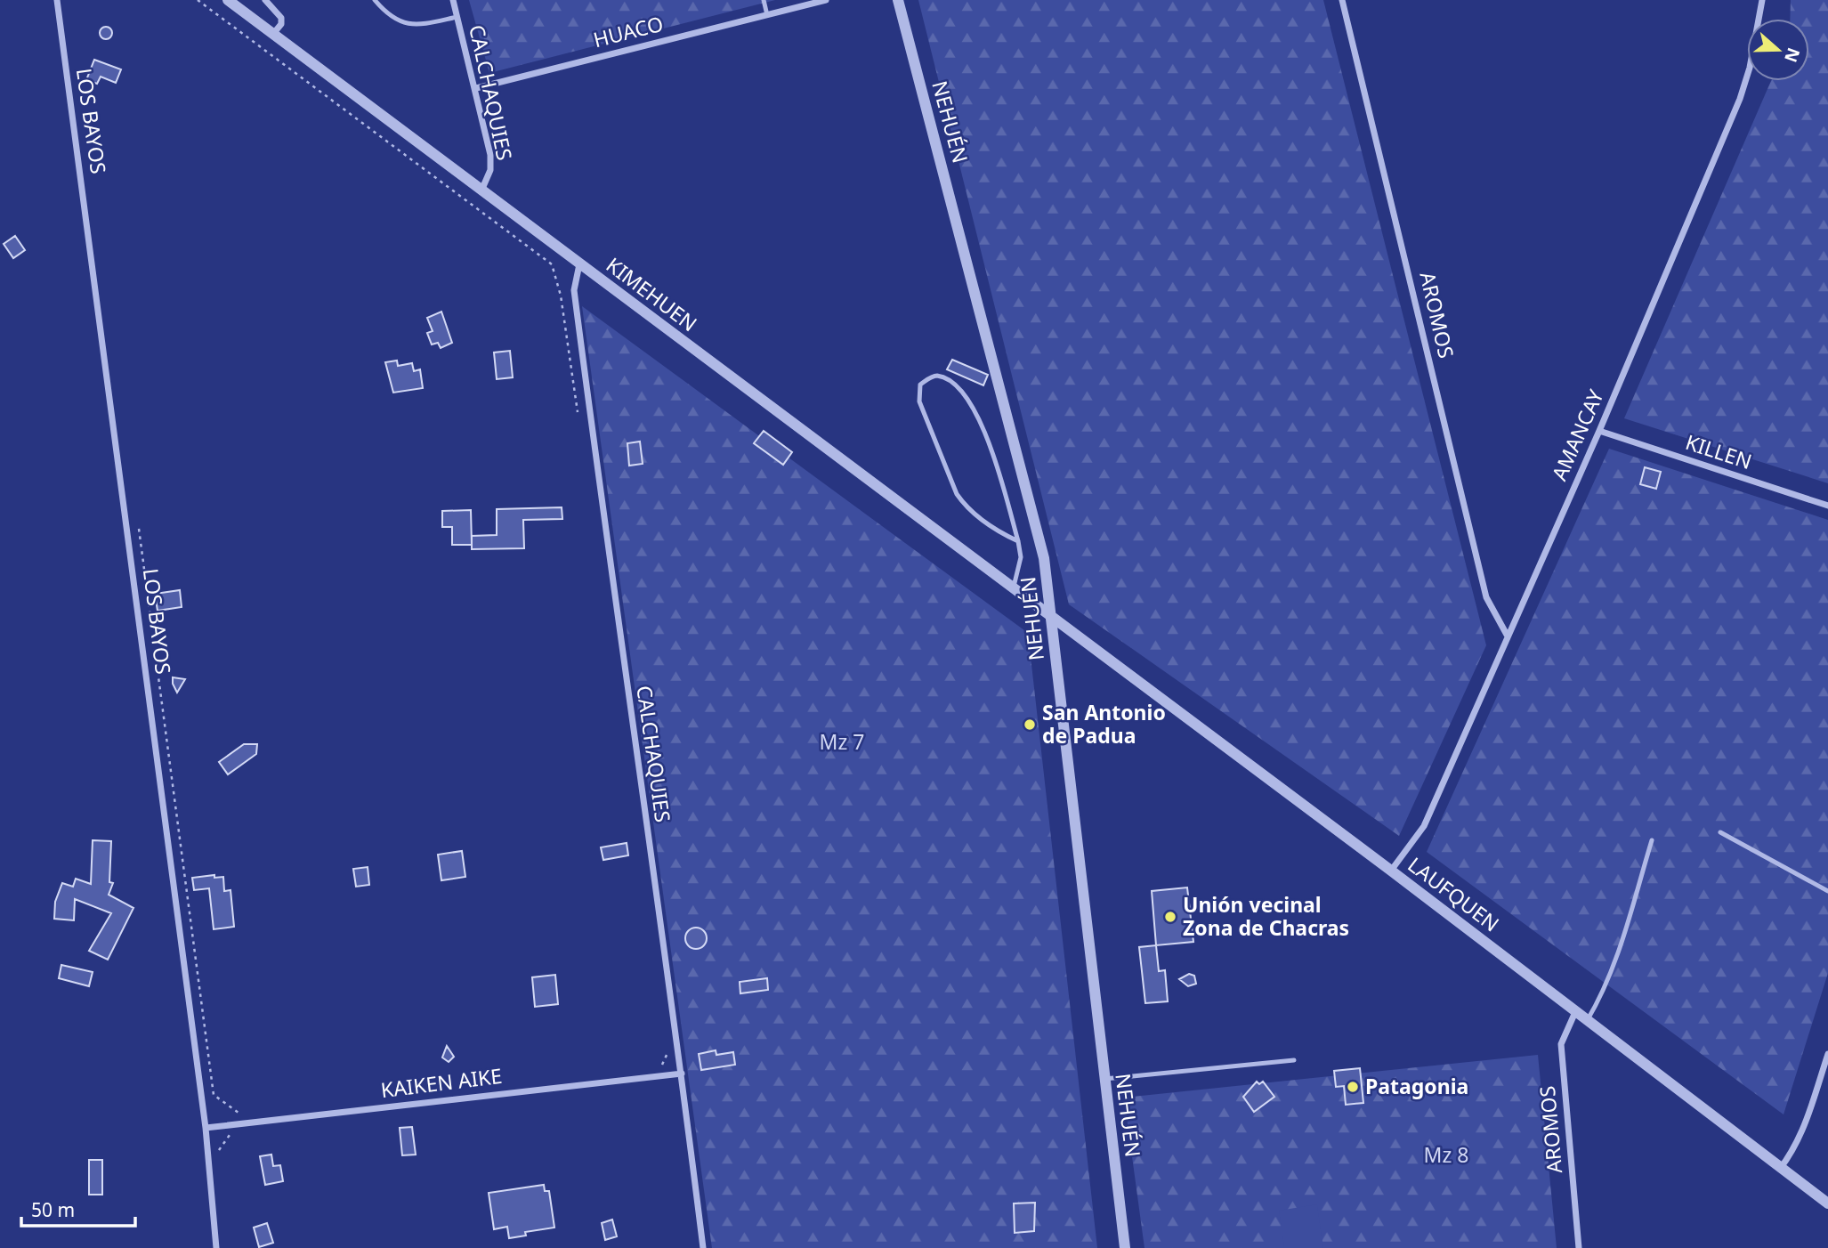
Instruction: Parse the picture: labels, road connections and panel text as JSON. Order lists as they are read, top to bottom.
{
  "streets": {
    "street": [
      "HUACO",
      "CALCHAQUIES",
      "LOS BAYOS",
      "NEHUÉN",
      "KIMEHUEN",
      "AROMOS",
      "AMANCAY",
      "KILLEN",
      "LAUFQUEN",
      "KAIKEN AIKE"
    ]
  },
  "crossings": [
    ["HUACO", "CALCHAQUIES"],
    ["CALCHAQUIES", "KIMEHUEN"],
    ["CALCHAQUIES", "KAIKEN AIKE"],
    ["LOS BAYOS", "KAIKEN AIKE"],
    ["NEHUÉN", "KIMEHUEN"],
    ["NEHUÉN", "LAUFQUEN"],
    ["KIMEHUEN", "LAUFQUEN"],
    ["AROMOS", "AMANCAY"],
    ["AROMOS", "LAUFQUEN"],
    ["AMANCAY", "KILLEN"],
    ["AMANCAY", "LAUFQUEN"]
  ],
  "parks": ["Mz 7", "Mz 8"],
  "places": ["San Antonio de Padua", "Unión vecinal Zona de Chacras", "Patagonia"],
  "scale_bar": "50 m",
  "north": "right"
}
